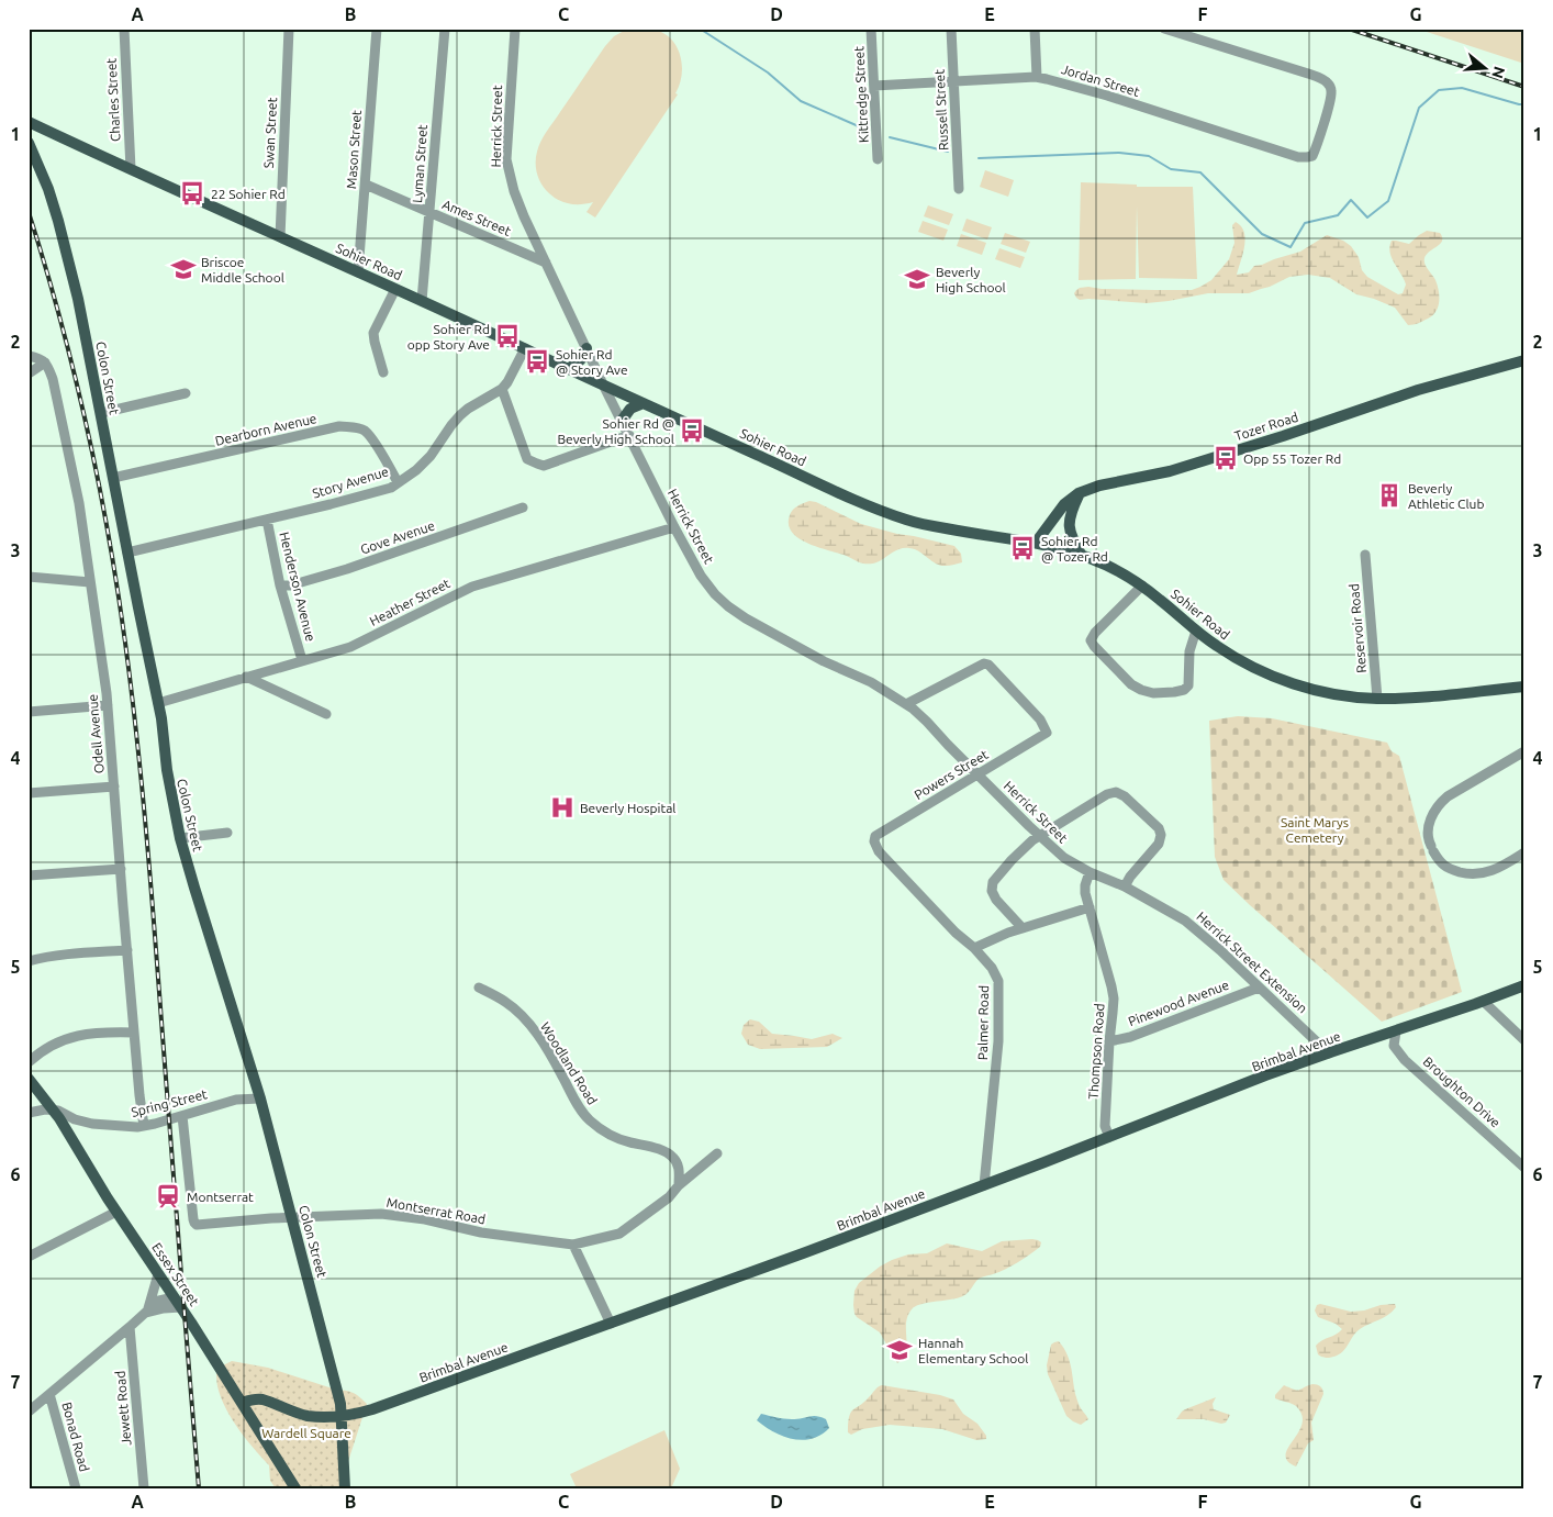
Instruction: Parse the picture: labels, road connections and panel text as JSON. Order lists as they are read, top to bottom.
{
  "streets": {
    "main road": [
      "Sohier Road",
      "Colon Street",
      "Tozer Road",
      "Brimbal Avenue",
      "Essex Street"
    ],
    "street": [
      "Jordan Street",
      "Kittredge Street",
      "Charles Street",
      "Russell Street",
      "Herrick Street",
      "Swan Street",
      "Mason Street",
      "Lyman Street",
      "Ames Street",
      "Dearborn Avenue",
      "Story Avenue",
      "Gove Avenue",
      "Henderson Avenue",
      "Heather Street",
      "Reservoir Road",
      "Odell Avenue",
      "Powers Street",
      "Herrick Street Extension",
      "Pinewood Avenue",
      "Palmer Road",
      "Thompson Road",
      "Woodland Road",
      "Broughton Drive",
      "Spring Street",
      "Montserrat Road",
      "Jewett Road",
      "Bonad Road"
    ]
  },
  "crossings": [
    ["Jordan Street", "Kittredge Street"],
    ["Jordan Street", "Russell Street"],
    ["Charles Street", "Sohier Road"],
    ["Herrick Street", "Ames Street"],
    ["Herrick Street", "Sohier Road"],
    ["Herrick Street", "Heather Street"],
    ["Herrick Street", "Powers Street"],
    ["Herrick Street", "Herrick Street Extension"],
    ["Herrick Street", "Thompson Road"],
    ["Swan Street", "Sohier Road"],
    ["Mason Street", "Ames Street"],
    ["Mason Street", "Sohier Road"],
    ["Lyman Street", "Ames Street"],
    ["Lyman Street", "Sohier Road"],
    ["Sohier Road", "Tozer Road"],
    ["Sohier Road", "Story Avenue"],
    ["Sohier Road", "Reservoir Road"],
    ["Colon Street", "Dearborn Avenue"],
    ["Colon Street", "Story Avenue"],
    ["Colon Street", "Heather Street"],
    ["Colon Street", "Brimbal Avenue"],
    ["Colon Street", "Spring Street"],
    ["Colon Street", "Montserrat Road"],
    ["Dearborn Avenue", "Story Avenue"],
    ["Story Avenue", "Henderson Avenue"],
    ["Gove Avenue", "Henderson Avenue"],
    ["Henderson Avenue", "Heather Street"],
    ["Odell Avenue", "Spring Street"],
    ["Powers Street", "Palmer Road"],
    ["Herrick Street Extension", "Pinewood Avenue"],
    ["Herrick Street Extension", "Thompson Road"],
    ["Herrick Street Extension", "Brimbal Avenue"],
    ["Pinewood Avenue", "Thompson Road"],
    ["Palmer Road", "Brimbal Avenue"],
    ["Thompson Road", "Brimbal Avenue"],
    ["Brimbal Avenue", "Broughton Drive"],
    ["Brimbal Avenue", "Essex Street"],
    ["Woodland Road", "Montserrat Road"],
    ["Spring Street", "Montserrat Road"],
    ["Spring Street", "Essex Street"]
  ],
  "parks": ["Saint Marys Cemetery", "Wardell Square"],
  "places": {
    "bus stop": [
      "22 Sohier Rd",
      "Sohier Rd opp Story Ave",
      "Sohier Rd @ Story Ave",
      "Sohier Rd @ Beverly High School",
      "Opp 55 Tozer Rd",
      "Sohier Rd @ Tozer Rd"
    ],
    "school or university": ["Briscoe Middle School", "Beverly High School", "Hannah Elementary School"],
    "building": ["Beverly Athletic Club"],
    "hospital": ["Beverly Hospital"],
    "station": ["Montserrat"]
  },
  "north": "right",
  "grid": {
    "columns": [
      "A",
      "B",
      "C",
      "D",
      "E",
      "F",
      "G"
    ],
    "rows": [
      "1",
      "2",
      "3",
      "4",
      "5",
      "6",
      "7"
    ]
  }
}
